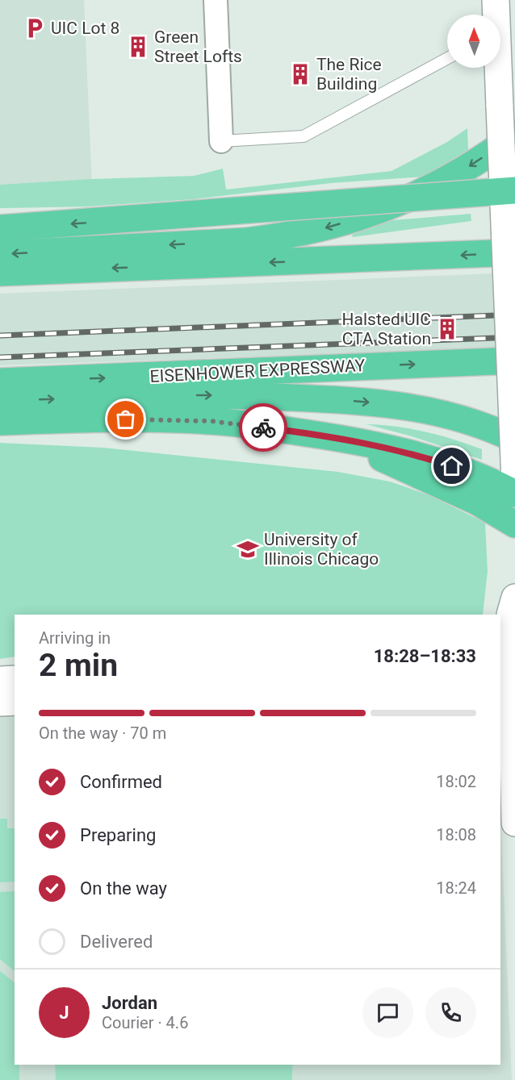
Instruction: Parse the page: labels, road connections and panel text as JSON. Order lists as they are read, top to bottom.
{
  "streets": {
    "highway": ["EISENHOWER EXPRESSWAY"]
  },
  "places": {
    "parking": ["UIC Lot 8"],
    "building": ["Green Street Lofts", "The Rice Building", "Halsted UIC CTA Station"],
    "school or university": ["University of Illinois Chicago"]
  },
  "north": "top",
  "page": {
    "heading": ["2 min", "Arriving in", "18:28–18:33"],
    "panel": ["Jordan", "Courier · 4.6"],
    "bar": "On the way · 70 m",
    "list": [
      ["Confirmed", "18:02"],
      ["Preparing", "18:08"],
      ["On the way", "18:24"],
      "Delivered"
    ],
    "round": "J"
  }
}
